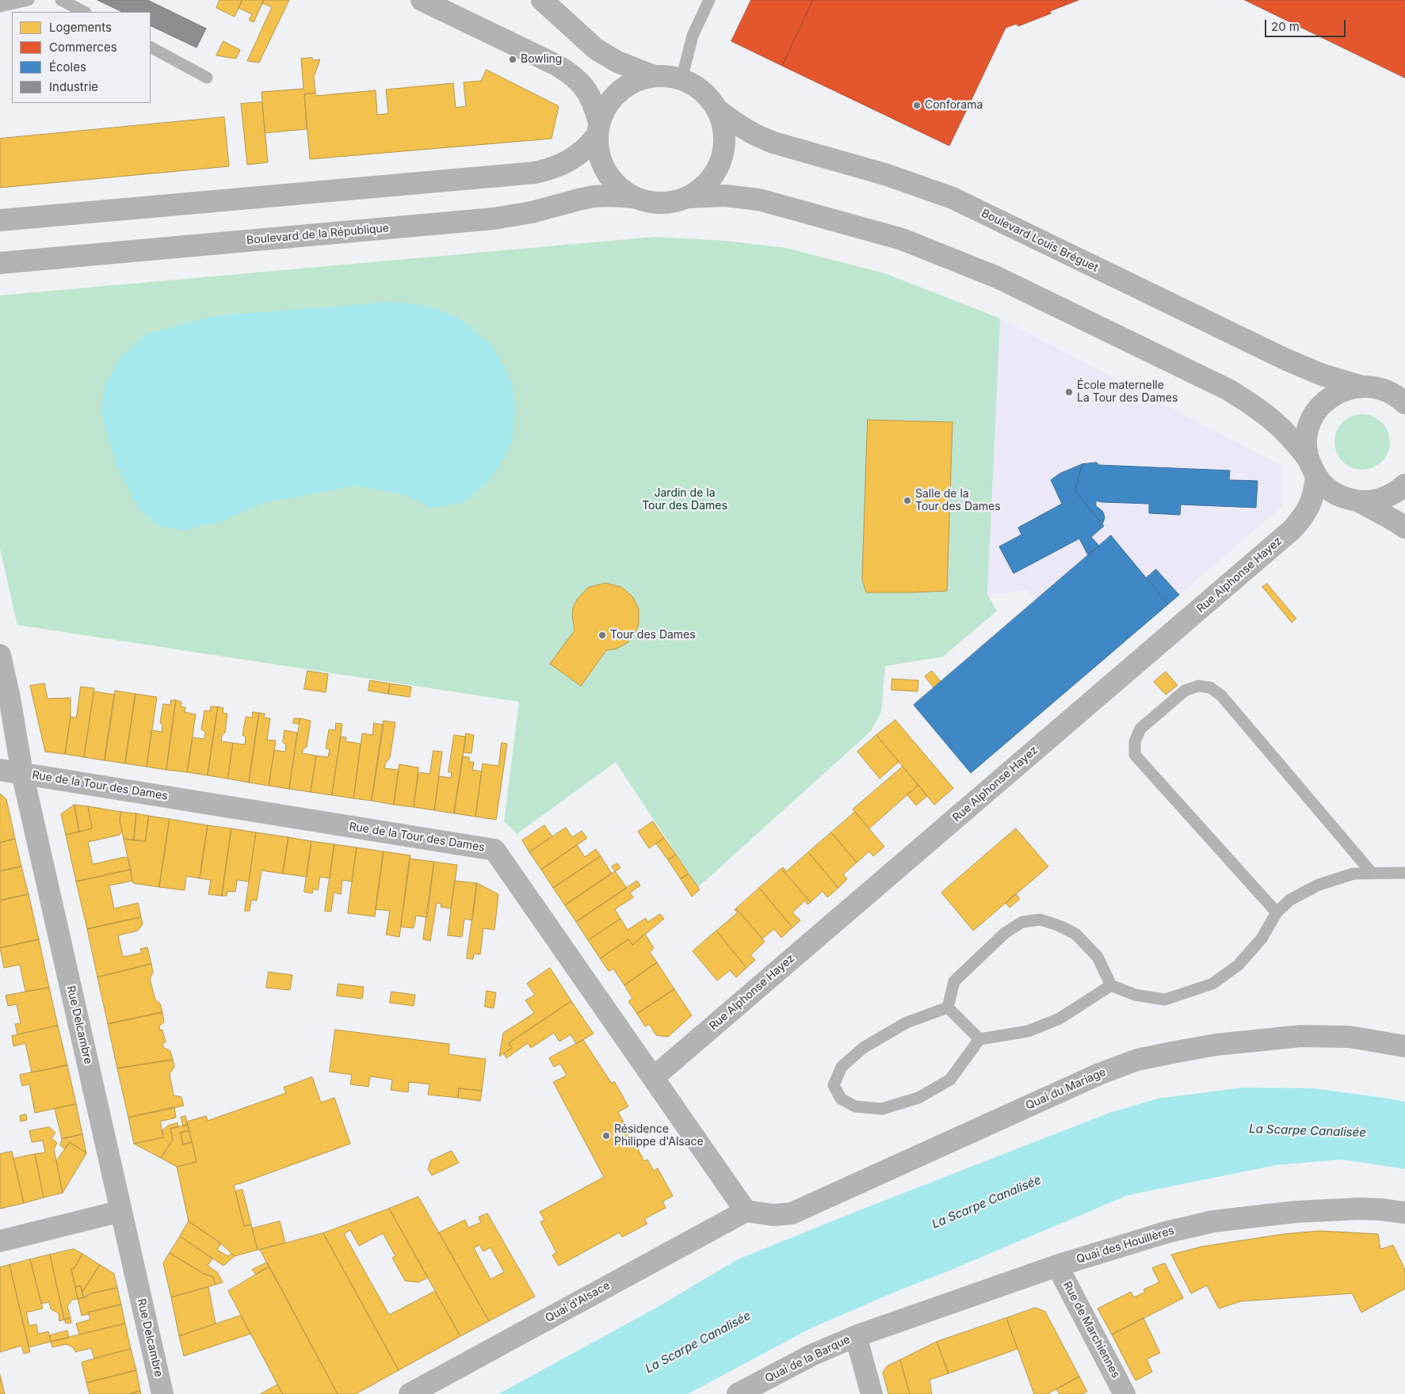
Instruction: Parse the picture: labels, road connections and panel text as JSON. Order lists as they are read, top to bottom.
{
  "streets": {
    "main road": ["Boulevard de la République", "Boulevard Louis Bréguet"],
    "street": [
      "Rue Alphonse Hayez",
      "Rue de la Tour des Dames",
      "Rue Delcambre",
      "Quai du Mariage",
      "Quai des Houillères",
      "Quai d'Alsace",
      "Rue de Marchiennes",
      "Quai de la Barque"
    ]
  },
  "crossings": [
    ["Boulevard de la République", "Boulevard Louis Bréguet"],
    ["Rue Alphonse Hayez", "Rue de la Tour des Dames"],
    ["Rue de la Tour des Dames", "Rue Delcambre"],
    ["Rue de la Tour des Dames", "Quai du Mariage"],
    ["Rue de la Tour des Dames", "Quai d'Alsace"],
    ["Quai du Mariage", "Quai d'Alsace"],
    ["Quai des Houillères", "Rue de Marchiennes"],
    ["Quai des Houillères", "Quai de la Barque"]
  ],
  "water": ["La Scarpe Canalisée"],
  "parks": ["Jardin de la Tour des Dames"],
  "places": [
    "Bowling",
    "Conforama",
    "École maternelle La Tour des Dames",
    "Salle de la Tour des Dames",
    "Tour des Dames",
    "Résidence Philippe d'Alsace"
  ],
  "legend": [
    "Logements",
    "Commerces",
    "Écoles",
    "Industrie"
  ],
  "scale_bar": "20 m"
}
